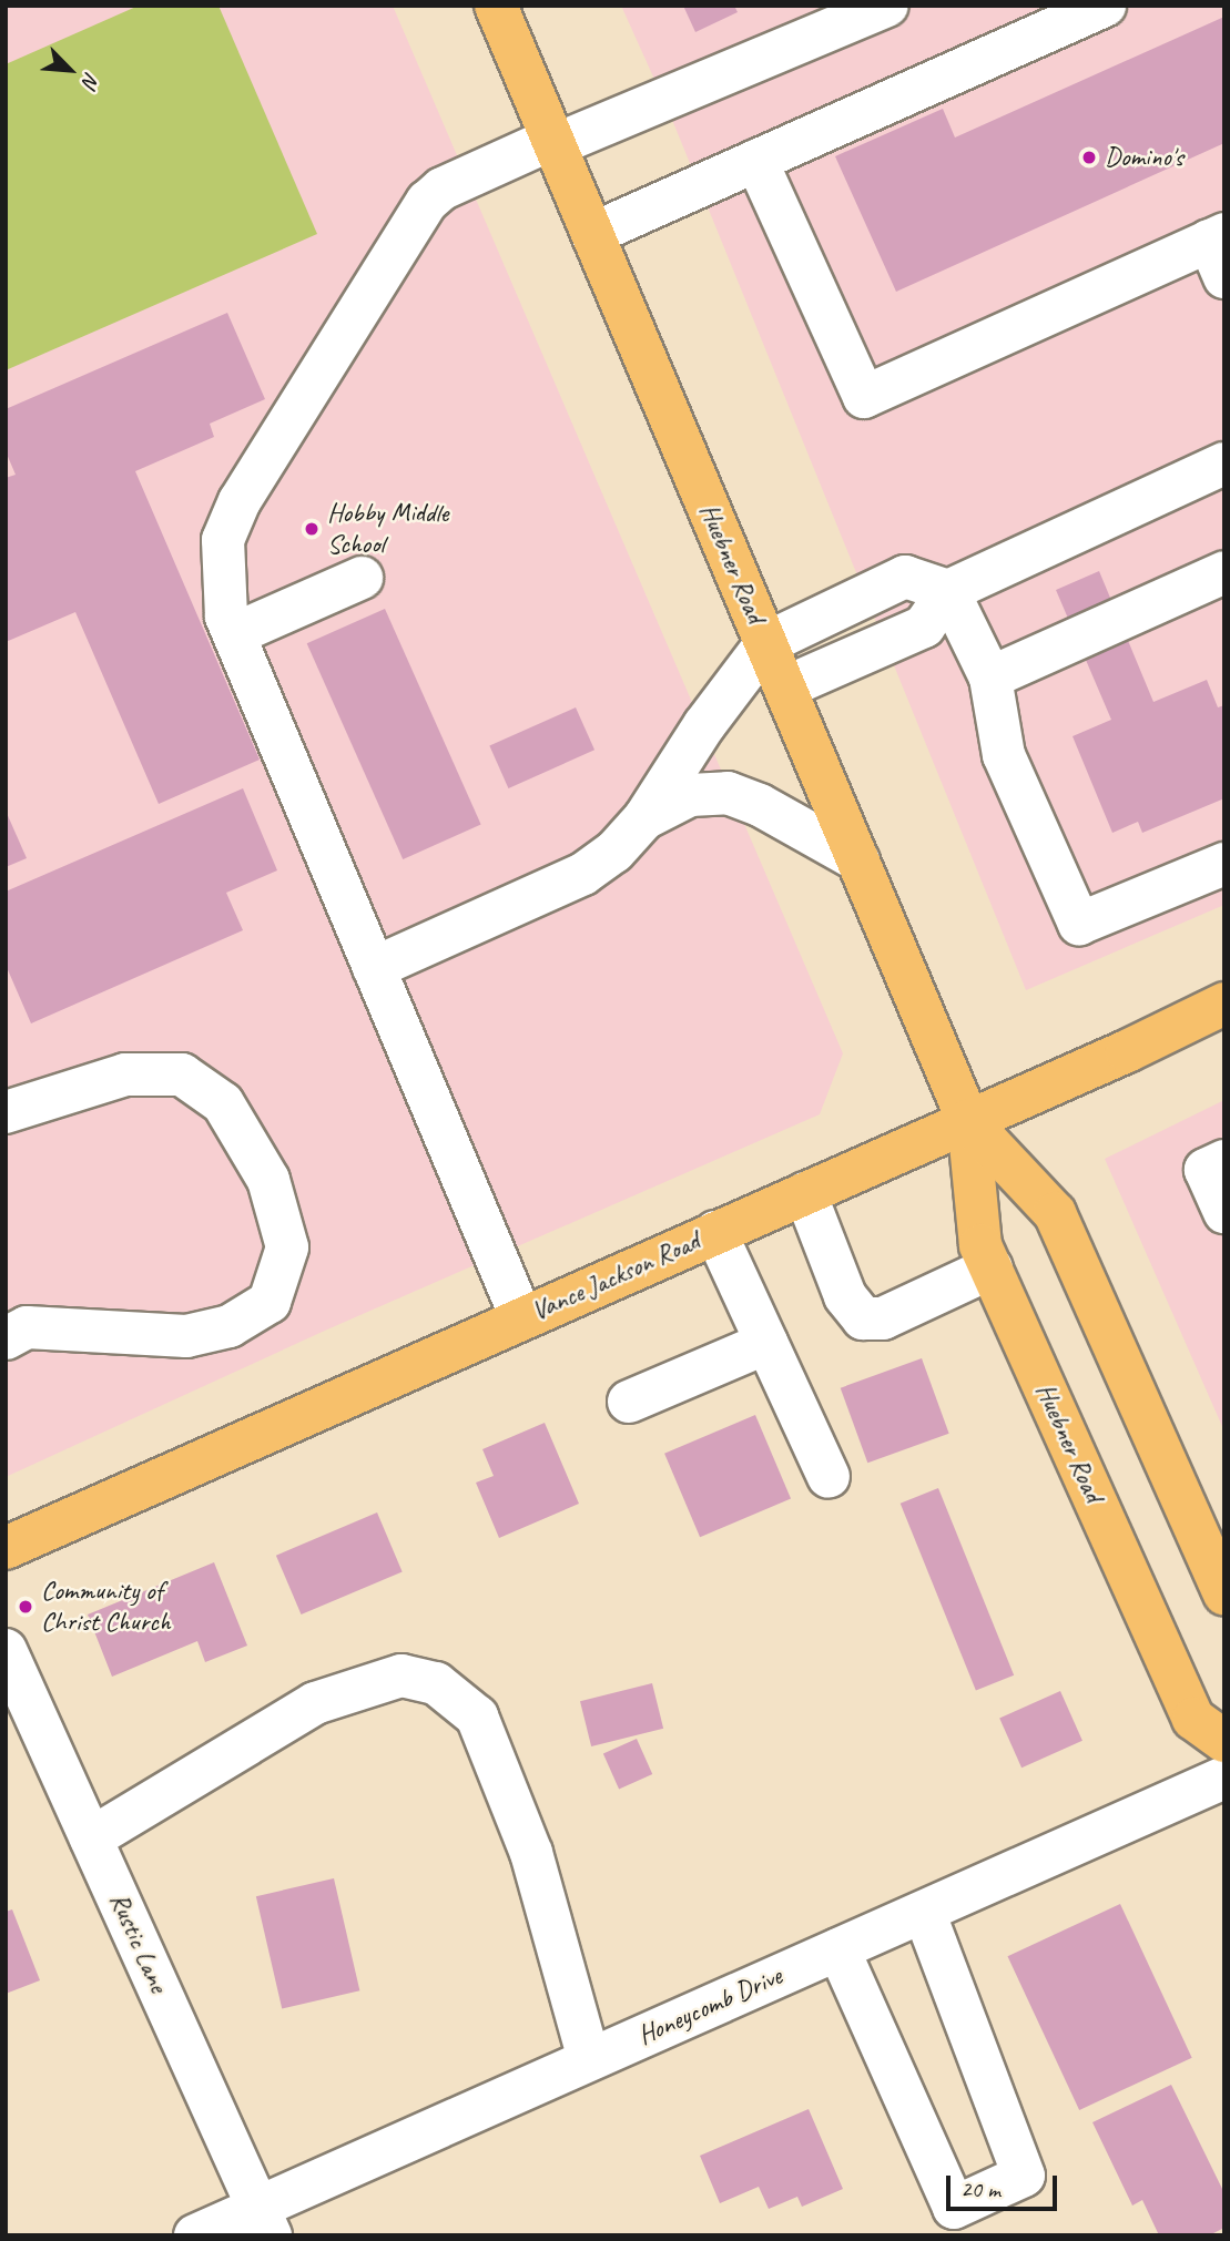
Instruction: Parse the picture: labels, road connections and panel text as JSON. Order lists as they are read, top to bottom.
{
  "streets": {
    "main road": ["Huebner Road", "Vance Jackson Road"],
    "street": ["Rustic Lane", "Honeycomb Drive"]
  },
  "crossings": [
    ["Huebner Road", "Vance Jackson Road"],
    ["Rustic Lane", "Honeycomb Drive"]
  ],
  "places": ["Domino's", "Hobby Middle School", "Community of Christ Church"],
  "scale_bar": "20 m",
  "north": "bottom right"
}
